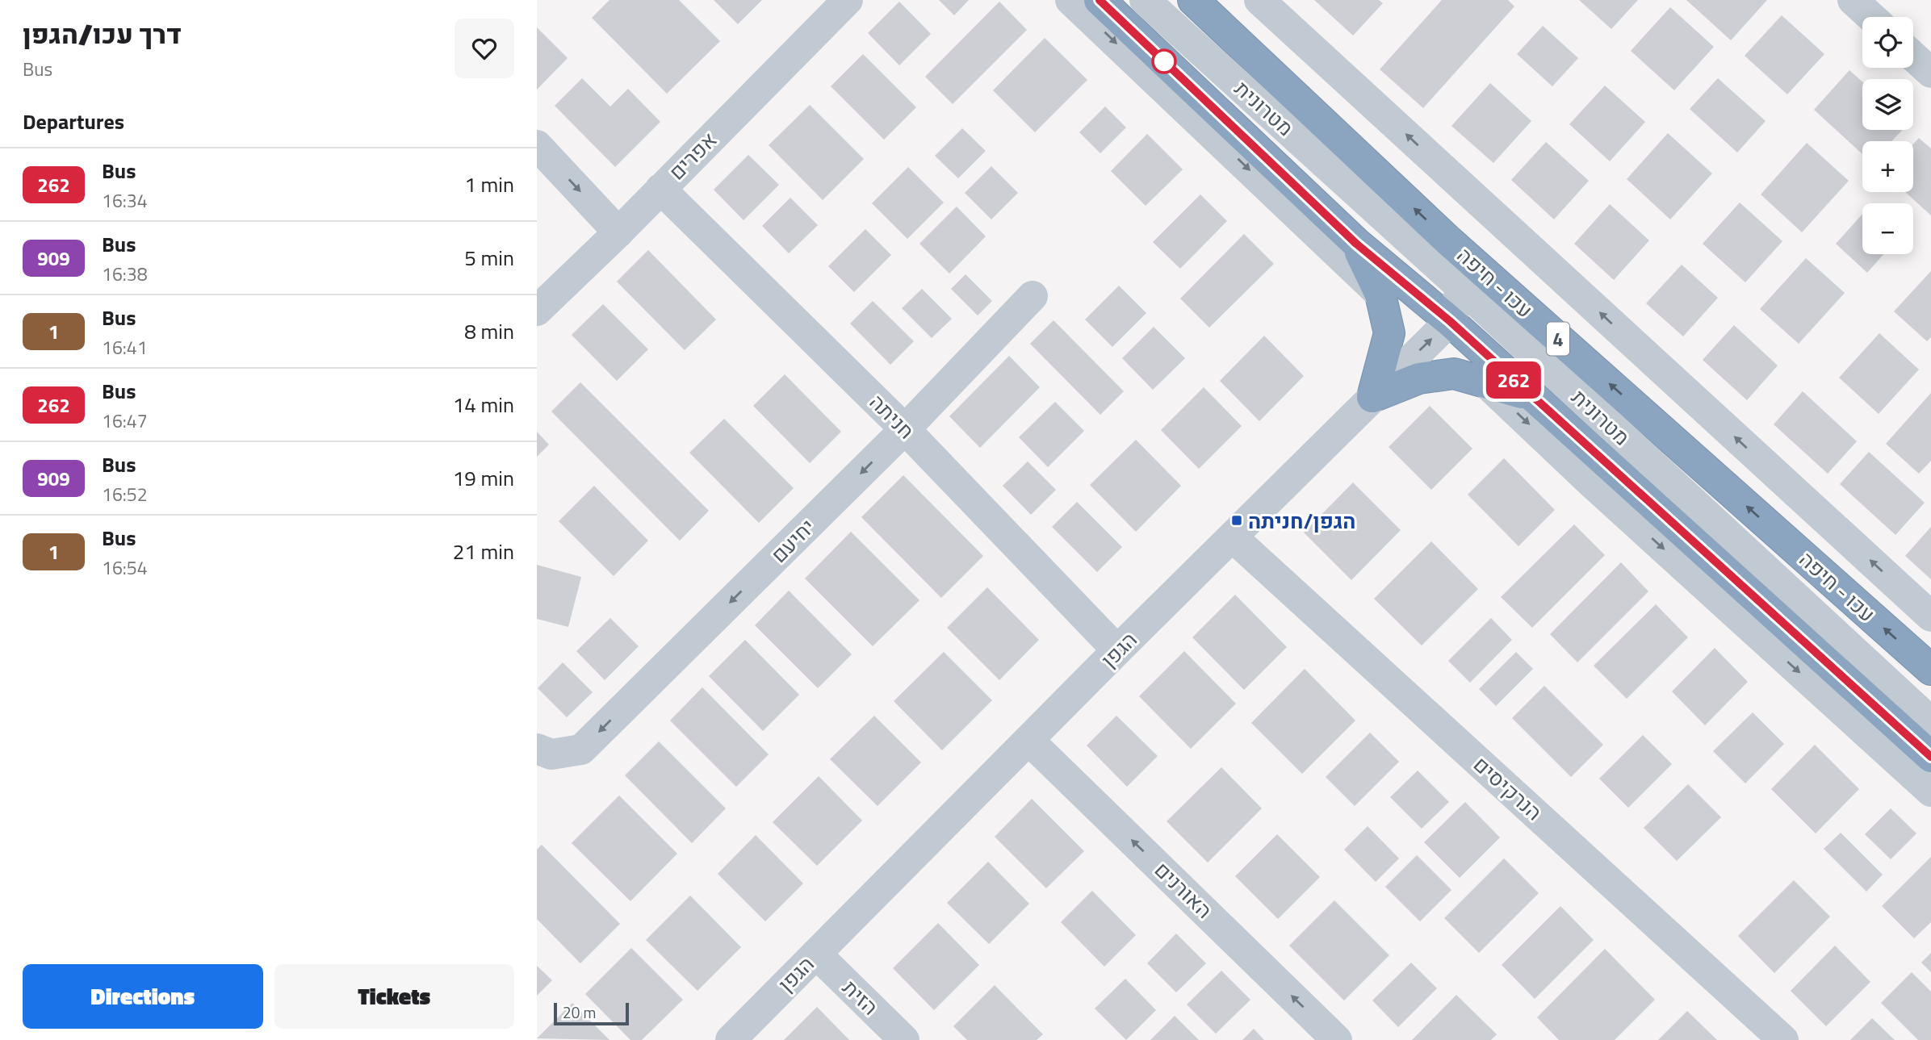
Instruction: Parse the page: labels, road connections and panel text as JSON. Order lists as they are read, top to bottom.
{
  "streets": {
    "highway": ["עכו - חיפה", "4"],
    "street": [
      "מטרונית",
      "אפרים",
      "חניתה",
      "יחיעם",
      "הגפן",
      "הנרקיסים",
      "האורנים",
      "הזית"
    ]
  },
  "crossings": [
    ["מטרונית", "הגפן"],
    ["אפרים", "חניתה"],
    ["חניתה", "יחיעם"],
    ["חניתה", "הגפן"],
    ["הגפן", "הנרקיסים"],
    ["הגפן", "האורנים"],
    ["הגפן", "הזית"]
  ],
  "one_way": ["יחיעם", "האורנים"],
  "places": {
    "transit": ["הגפן/חניתה"]
  },
  "lines": ["bus line 262"],
  "scale_bar": "20 m",
  "page": {
    "heading": [
      ["דרך עכו/הגפן", "Bus"],
      "Departures"
    ],
    "on_map": "262",
    "map_buttons": ["+", "−"],
    "list": [
      {
        "mark": "262",
        "name": "Bus",
        "note": "16:34",
        "value": "1 min"
      },
      {
        "mark": "909",
        "name": "Bus",
        "note": "16:38",
        "value": "5 min"
      },
      {
        "mark": "1",
        "name": "Bus",
        "note": "16:41",
        "value": "8 min"
      },
      {
        "mark": "262",
        "name": "Bus",
        "note": "16:47",
        "value": "14 min"
      },
      {
        "mark": "909",
        "name": "Bus",
        "note": "16:52",
        "value": "19 min"
      },
      {
        "mark": "1",
        "name": "Bus",
        "note": "16:54",
        "value": "21 min"
      }
    ],
    "buttons": ["Directions", "Tickets"],
    "scale": "20 m"
  }
}
